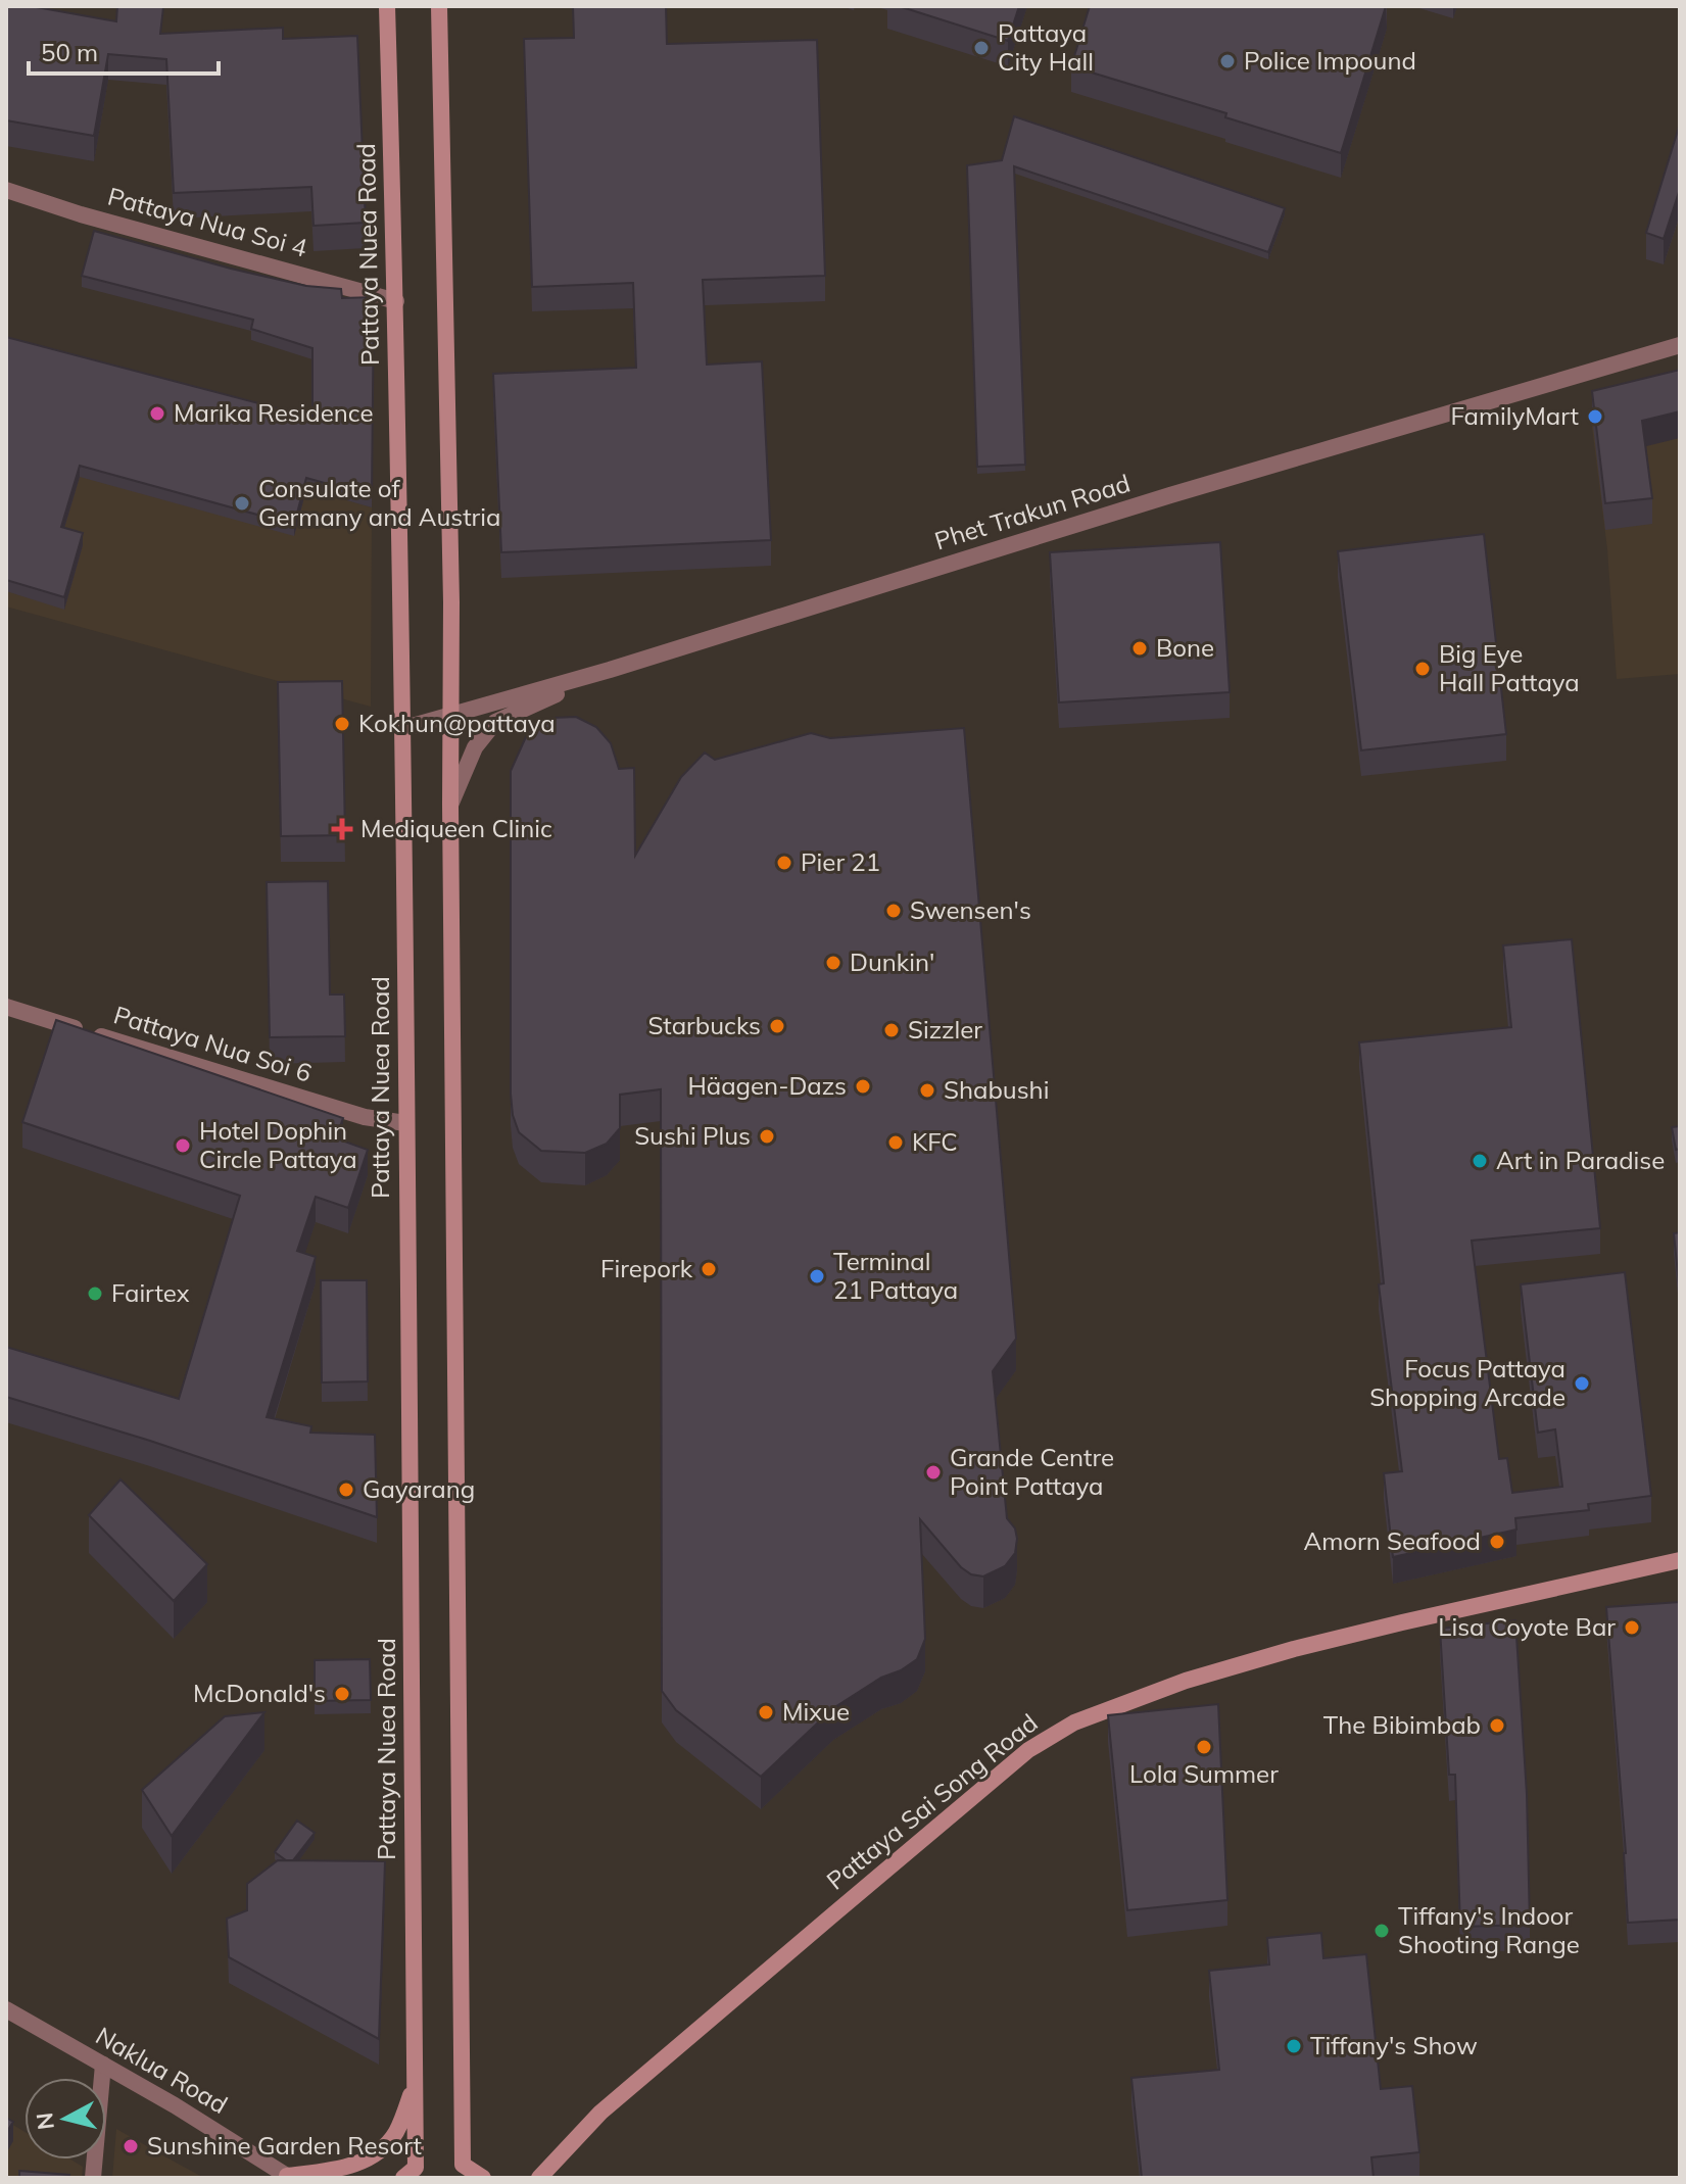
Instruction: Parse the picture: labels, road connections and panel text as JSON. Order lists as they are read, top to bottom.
{
  "streets": {
    "main road": ["Pattaya Nuea Road", "Pattaya Sai Song Road"],
    "street": [
      "Pattaya Nua Soi 4",
      "Phet Trakun Road",
      "Pattaya Nua Soi 6",
      "Naklua Road"
    ]
  },
  "crossings": [
    ["Pattaya Nua Soi 4", "Pattaya Nuea Road"],
    ["Pattaya Nuea Road", "Phet Trakun Road"],
    ["Pattaya Nuea Road", "Pattaya Nua Soi 6"]
  ],
  "places": {
    "other": [
      "Pattaya City Hall",
      "Police Impound",
      "Marika Residence",
      "FamilyMart",
      "Consulate of Germany and Austria",
      "Bone",
      "Big Eye Hall Pattaya",
      "Kokhun@pattaya",
      "Pier 21",
      "Swensen's",
      "Dunkin'",
      "Starbucks",
      "Sizzler",
      "Häagen-Dazs",
      "Shabushi",
      "Sushi Plus",
      "KFC",
      "Hotel Dophin Circle Pattaya",
      "Art in Paradise",
      "Firepork",
      "Terminal 21 Pattaya",
      "Fairtex",
      "Focus Pattaya Shopping Arcade",
      "Grande Centre Point Pattaya",
      "Gayarang",
      "Amorn Seafood",
      "Lisa Coyote Bar",
      "McDonald's",
      "Mixue",
      "The Bibimbab",
      "Lola Summer",
      "Tiffany's Indoor Shooting Range",
      "Tiffany's Show",
      "Sunshine Garden Resort"
    ],
    "health": ["Mediqueen Clinic"]
  },
  "scale_bar": "50 m",
  "north": "left"
}
